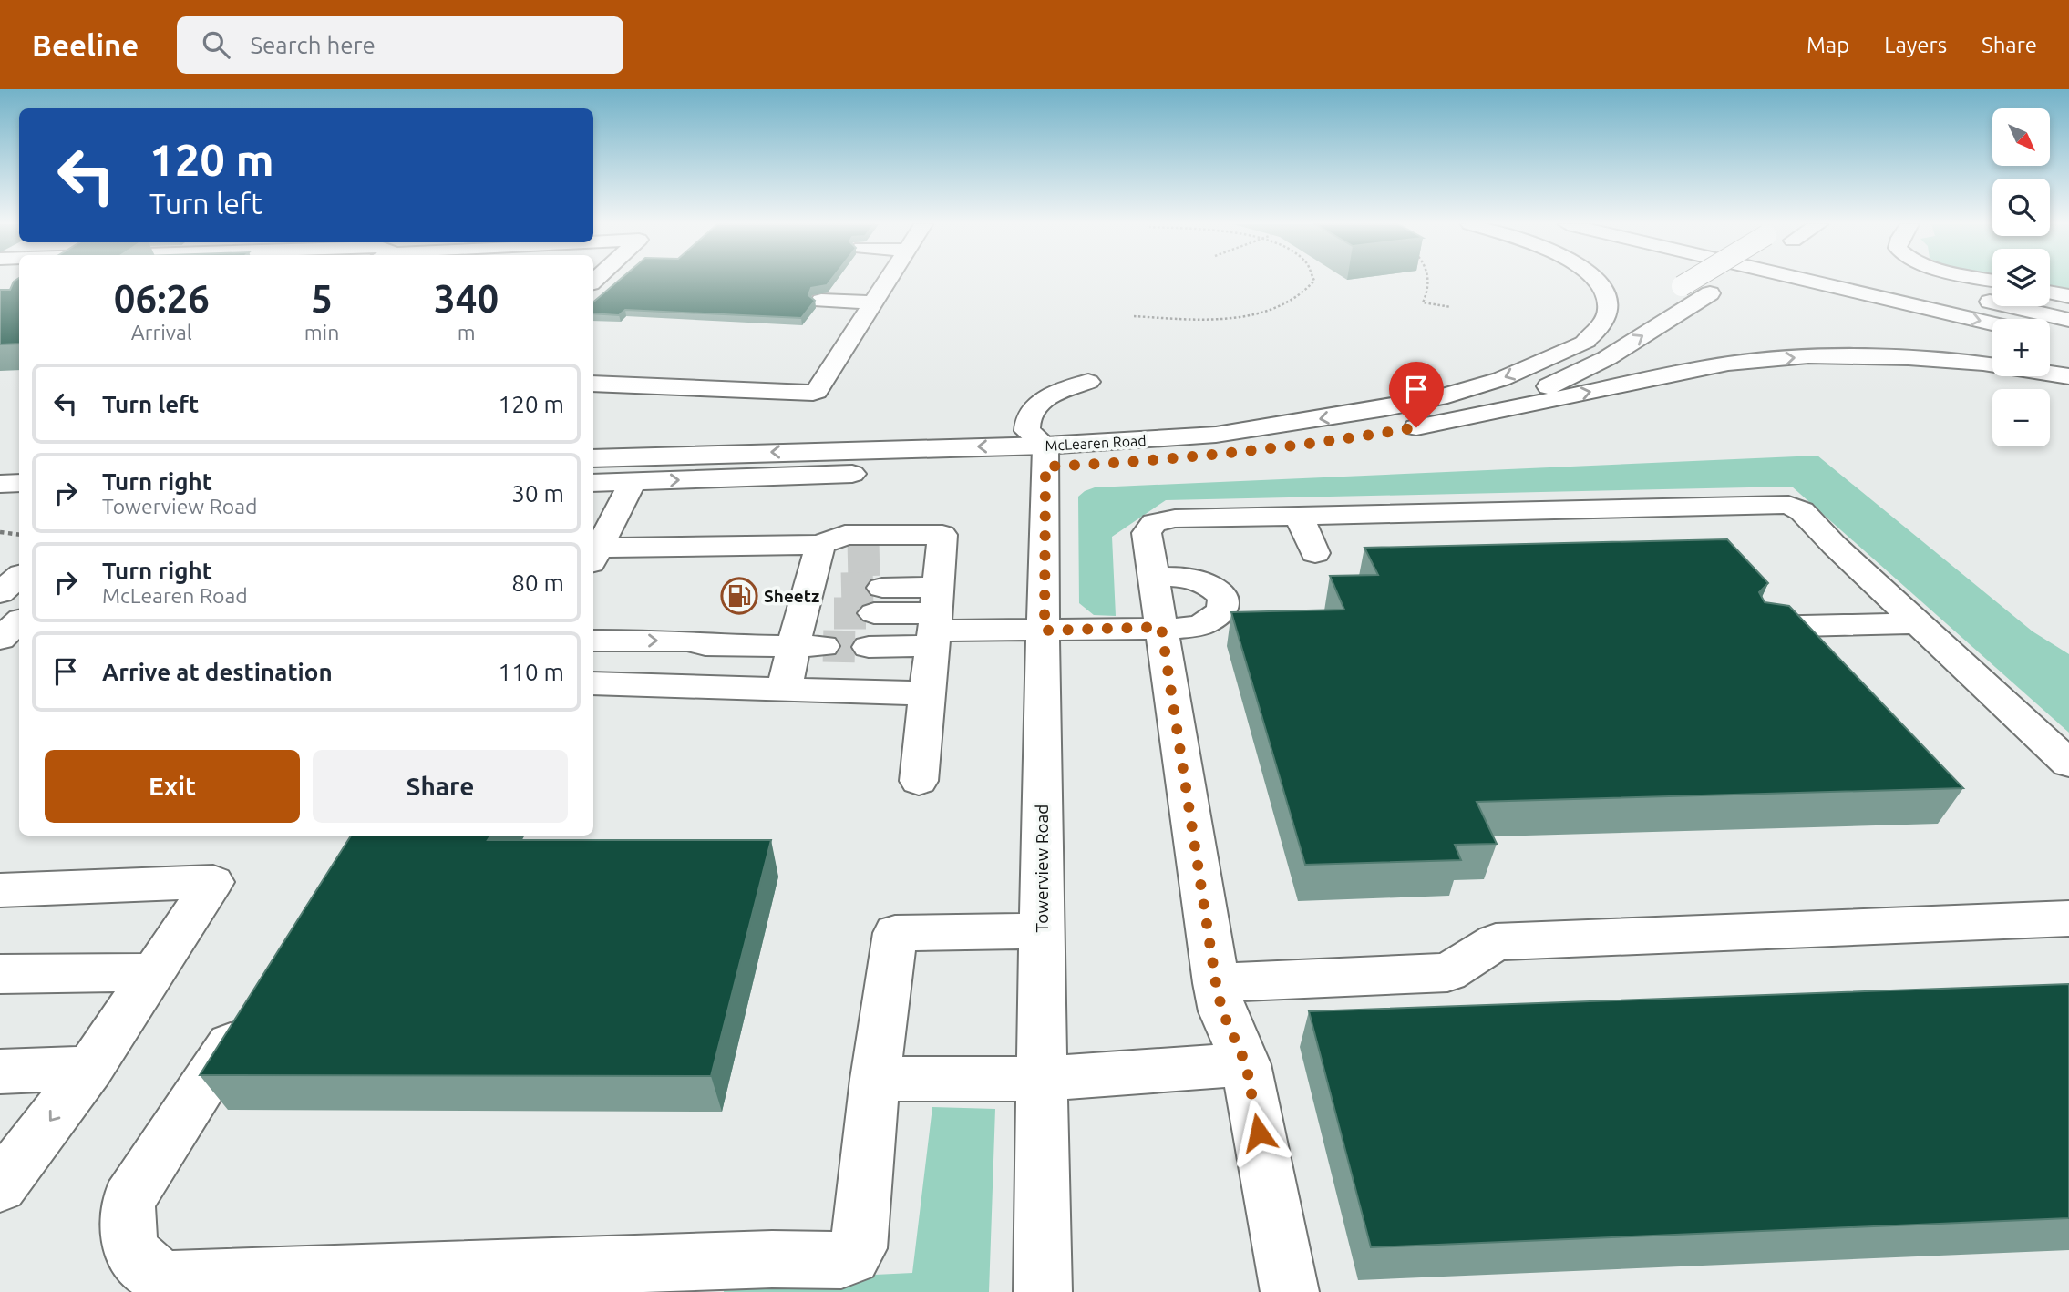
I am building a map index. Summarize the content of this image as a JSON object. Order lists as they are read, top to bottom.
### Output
{
  "streets": {
    "main road": ["McLearen Road", "Towerview Road"]
  },
  "crossings": [
    ["McLearen Road", "Towerview Road"]
  ],
  "places": {
    "fuel station": ["Sheetz"]
  },
  "north": "bottom right",
  "page": {
    "header": "Beeline",
    "search": "Search here",
    "nav": ["Map", "Layers", "Share"],
    "map_buttons": ["+", "−"],
    "turn": ["120 m", "Turn left"],
    "eta": [
      "06:26",
      "Arrival",
      "5",
      "min",
      "340",
      "m"
    ],
    "list": [
      {
        "name": "Turn left",
        "value": "120 m"
      },
      {
        "name": "Turn right",
        "note": "Towerview Road",
        "value": "30 m"
      },
      {
        "name": "Turn right",
        "note": "McLearen Road",
        "value": "80 m"
      },
      {
        "name": "Arrive at destination",
        "value": "110 m"
      }
    ],
    "buttons": ["Exit", "Share"]
  }
}
